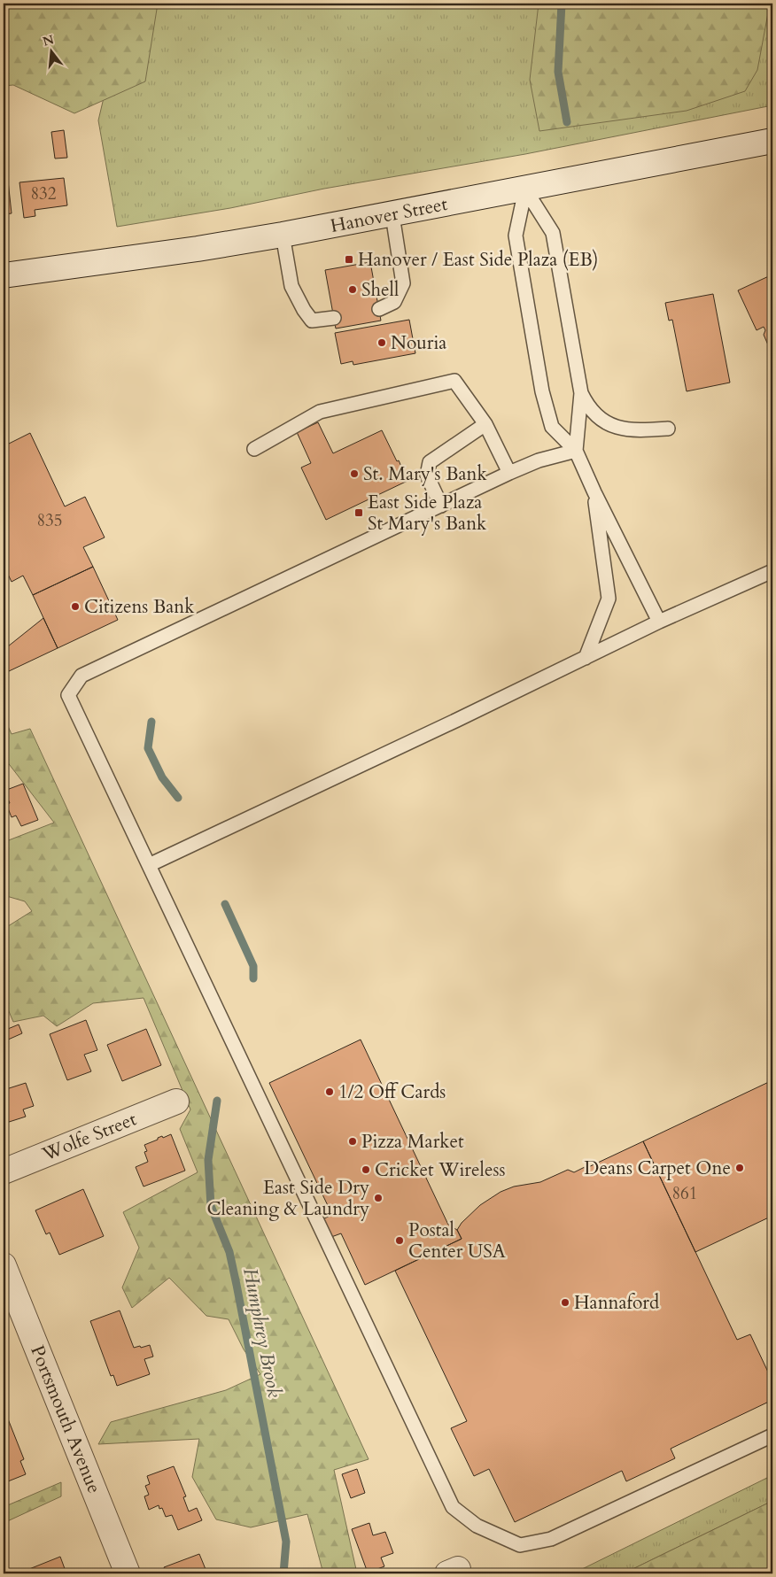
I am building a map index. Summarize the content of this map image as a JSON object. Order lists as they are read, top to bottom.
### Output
{
  "streets": {
    "main road": ["Hanover Street", "Wolfe Street", "Portsmouth Avenue"]
  },
  "water": ["Humphrey Brook"],
  "places": {
    "transit": ["Hanover / East Side Plaza (EB)", "East Side Plaza St Mary's Bank"],
    "other": [
      "Shell",
      "Nouria",
      "St. Mary's Bank",
      "Citizens Bank",
      "1/2 Off Cards",
      "Pizza Market",
      "Deans Carpet One",
      "Cricket Wireless",
      "East Side Dry Cleaning & Laundry",
      "Postal Center USA",
      "Hannaford"
    ]
  },
  "house_numbers": ["832", "835", "861"],
  "north": "top"
}
